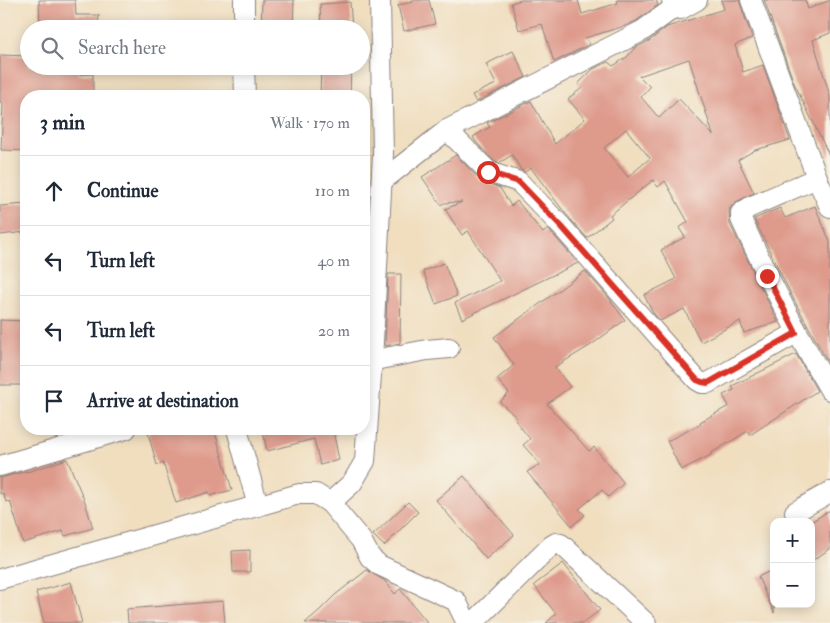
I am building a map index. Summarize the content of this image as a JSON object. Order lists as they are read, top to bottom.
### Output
{
  "page": {
    "search": "Search here",
    "heading": ["3 min", "Walk · 170 m"],
    "list": [
      ["Continue", "110 m"],
      ["Turn left", "40 m"],
      ["Turn left", "20 m"],
      "Arrive at destination"
    ],
    "map_buttons": ["+", "−"]
  }
}
